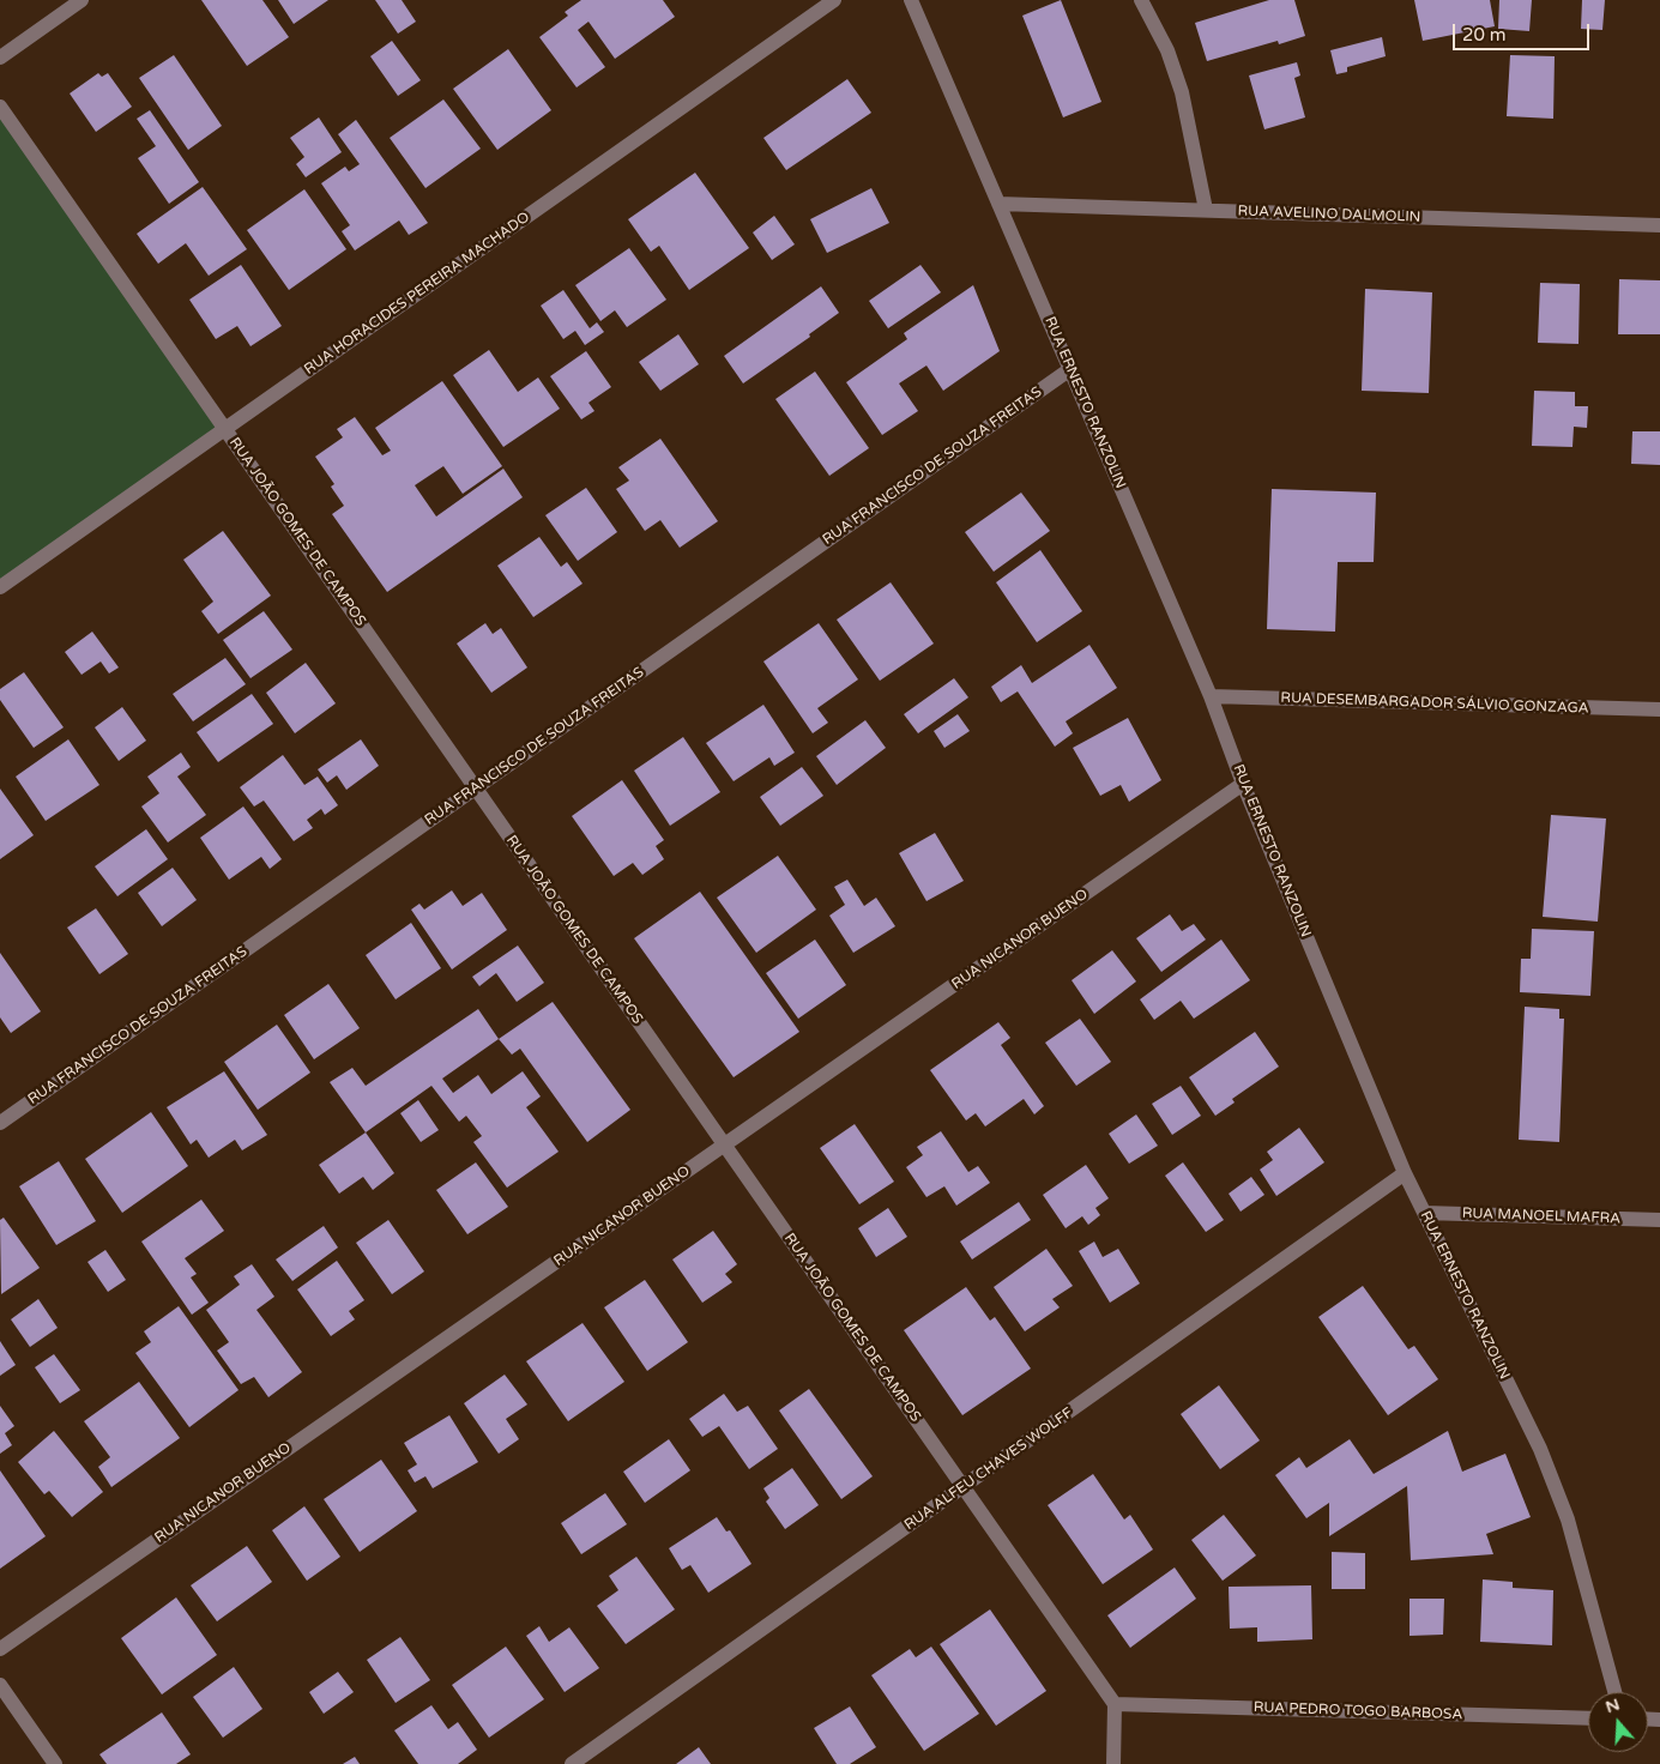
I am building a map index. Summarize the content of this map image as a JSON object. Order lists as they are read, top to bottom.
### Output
{
  "streets": {
    "street": [
      "RUA AVELINO DALMOLIN",
      "RUA HORACIDES PEREIRA MACHADO",
      "RUA ERNESTO RANZOLIN",
      "RUA FRANCISCO DE SOUZA FREITAS",
      "RUA JOÃO GOMES DE CAMPOS",
      "RUA DESEMBARGADOR SÁLVIO GONZAGA",
      "RUA NICANOR BUENO",
      "RUA MANOEL MAFRA",
      "RUA ALFEU CHAVES WOLFF",
      "RUA PEDRO TOGO BARBOSA"
    ]
  },
  "crossings": [
    ["RUA AVELINO DALMOLIN", "RUA ERNESTO RANZOLIN"],
    ["RUA HORACIDES PEREIRA MACHADO", "RUA JOÃO GOMES DE CAMPOS"],
    ["RUA ERNESTO RANZOLIN", "RUA FRANCISCO DE SOUZA FREITAS"],
    ["RUA ERNESTO RANZOLIN", "RUA DESEMBARGADOR SÁLVIO GONZAGA"],
    ["RUA ERNESTO RANZOLIN", "RUA NICANOR BUENO"],
    ["RUA ERNESTO RANZOLIN", "RUA MANOEL MAFRA"],
    ["RUA ERNESTO RANZOLIN", "RUA ALFEU CHAVES WOLFF"],
    ["RUA FRANCISCO DE SOUZA FREITAS", "RUA JOÃO GOMES DE CAMPOS"],
    ["RUA JOÃO GOMES DE CAMPOS", "RUA NICANOR BUENO"],
    ["RUA JOÃO GOMES DE CAMPOS", "RUA ALFEU CHAVES WOLFF"],
    ["RUA JOÃO GOMES DE CAMPOS", "RUA PEDRO TOGO BARBOSA"]
  ],
  "scale_bar": "20 m",
  "north": "top"
}
